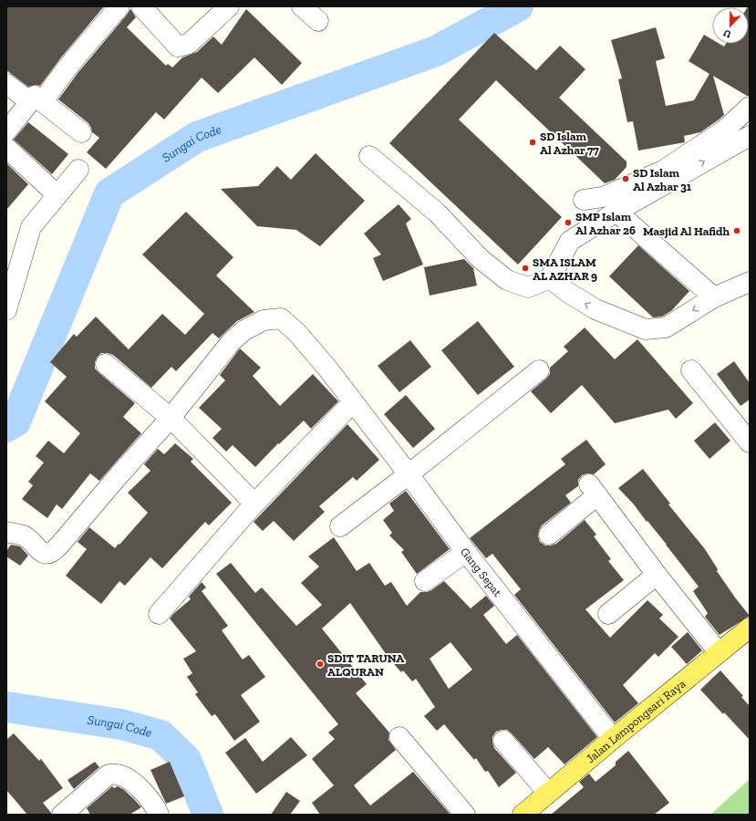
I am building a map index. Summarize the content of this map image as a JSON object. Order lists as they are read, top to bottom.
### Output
{
  "streets": {
    "main road": ["Jalan Lempongsari Raya"],
    "street": ["Gang Sepat"]
  },
  "crossings": [
    ["Gang Sepat", "Jalan Lempongsari Raya"]
  ],
  "water": ["Sungai Code"],
  "places": [
    "SD Islam Al Azhar 77",
    "SD Islam Al Azhar 31",
    "SMP Islam Al Azhar 26",
    "Masjid Al Hafidh",
    "SMA ISLAM AL AZHAR 9",
    "SDIT TARUNA ALQURAN"
  ],
  "north": "bottom"
}
